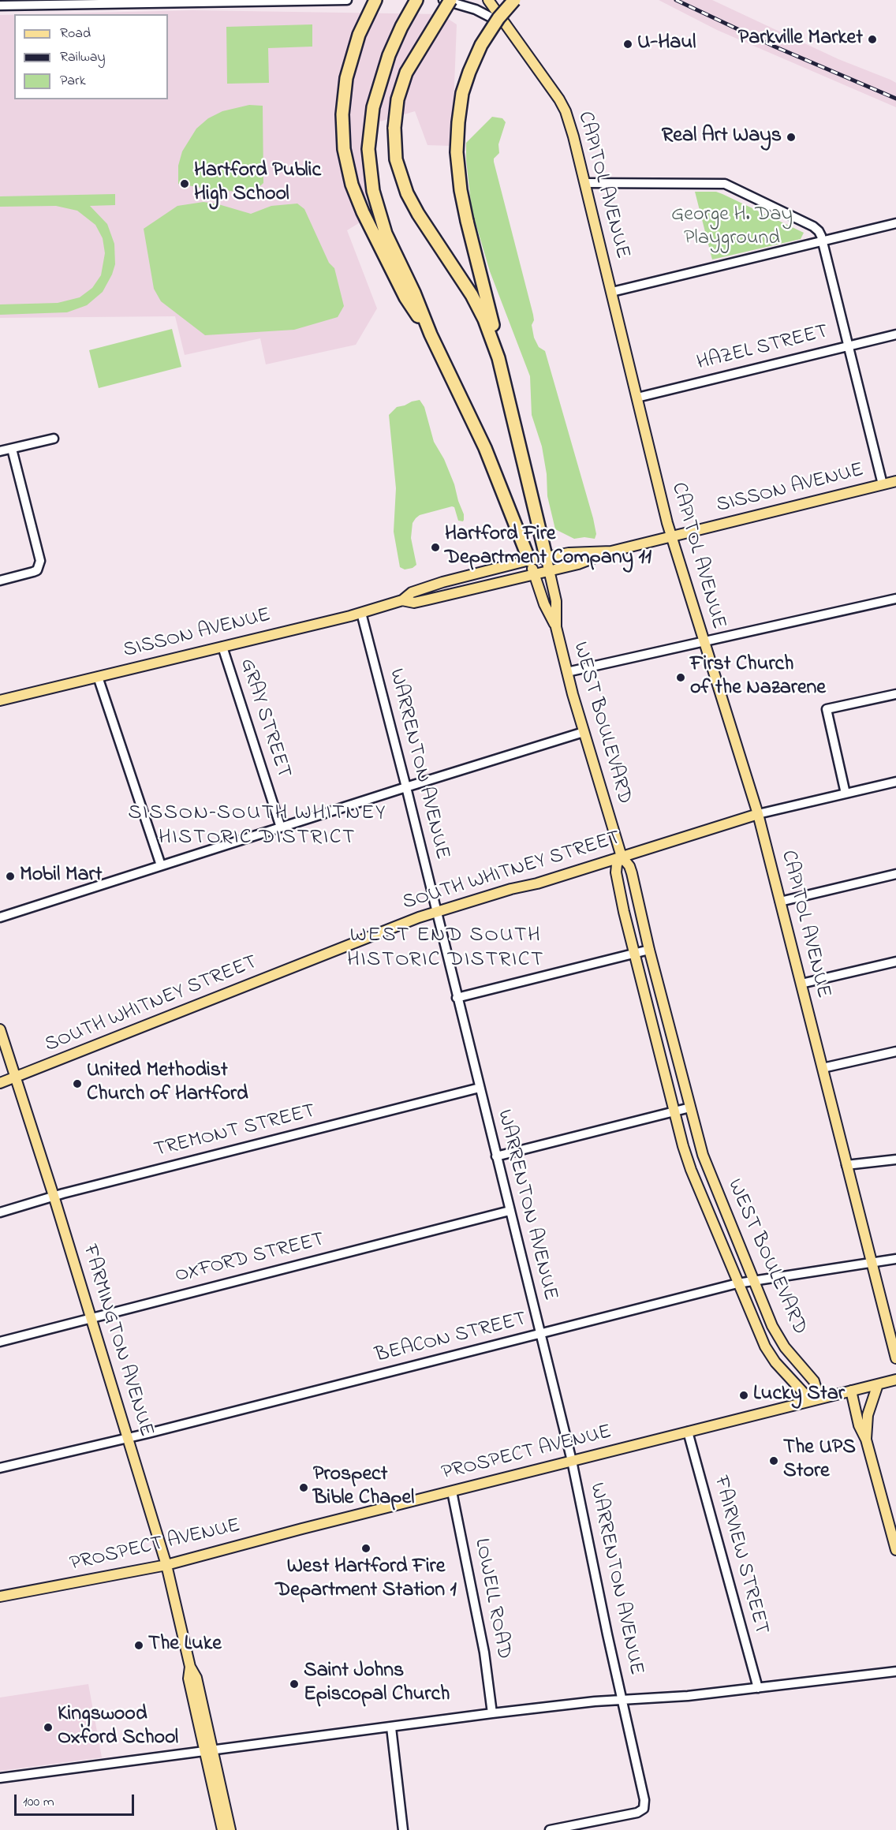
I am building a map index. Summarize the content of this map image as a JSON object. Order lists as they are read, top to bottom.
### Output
{
  "streets": {
    "main road": [
      "CAPITOL AVENUE",
      "SISSON AVENUE",
      "WEST BOULEVARD",
      "SOUTH WHITNEY STREET",
      "FARMINGTON AVENUE",
      "PROSPECT AVENUE"
    ],
    "street": [
      "HAZEL STREET",
      "GRAY STREET",
      "WARRENTON AVENUE",
      "TREMONT STREET",
      "OXFORD STREET",
      "BEACON STREET",
      "FAIRVIEW STREET",
      "LOWELL ROAD"
    ]
  },
  "crossings": [
    ["CAPITOL AVENUE", "HAZEL STREET"],
    ["CAPITOL AVENUE", "SISSON AVENUE"],
    ["CAPITOL AVENUE", "SOUTH WHITNEY STREET"],
    ["CAPITOL AVENUE", "BEACON STREET"],
    ["SISSON AVENUE", "GRAY STREET"],
    ["SISSON AVENUE", "WEST BOULEVARD"],
    ["SISSON AVENUE", "WARRENTON AVENUE"],
    ["WEST BOULEVARD", "SOUTH WHITNEY STREET"],
    ["WEST BOULEVARD", "BEACON STREET"],
    ["WEST BOULEVARD", "PROSPECT AVENUE"],
    ["WARRENTON AVENUE", "SOUTH WHITNEY STREET"],
    ["WARRENTON AVENUE", "TREMONT STREET"],
    ["WARRENTON AVENUE", "OXFORD STREET"],
    ["WARRENTON AVENUE", "BEACON STREET"],
    ["WARRENTON AVENUE", "PROSPECT AVENUE"],
    ["SOUTH WHITNEY STREET", "FARMINGTON AVENUE"],
    ["TREMONT STREET", "FARMINGTON AVENUE"],
    ["OXFORD STREET", "FARMINGTON AVENUE"],
    ["BEACON STREET", "FARMINGTON AVENUE"],
    ["FARMINGTON AVENUE", "PROSPECT AVENUE"],
    ["PROSPECT AVENUE", "FAIRVIEW STREET"],
    ["PROSPECT AVENUE", "LOWELL ROAD"]
  ],
  "districts": ["SISSON–SOUTH WHITNEY HISTORIC DISTRICT", "WEST END SOUTH HISTORIC DISTRICT"],
  "parks": ["George H. Day Playground"],
  "places": [
    "Parkville Market",
    "U-Haul",
    "Real Art Ways",
    "Hartford Public High School",
    "Hartford Fire Department Company 11",
    "First Church of the Nazarene",
    "Mobil Mart",
    "United Methodist Church of Hartford",
    "Lucky Star",
    "The UPS Store",
    "Prospect Bible Chapel",
    "West Hartford Fire Department Station 1",
    "The Luke",
    "Saint Johns Episcopal Church",
    "Kingswood Oxford School"
  ],
  "legend": ["Road", "Railway", "Park"],
  "scale_bar": "100 m"
}
